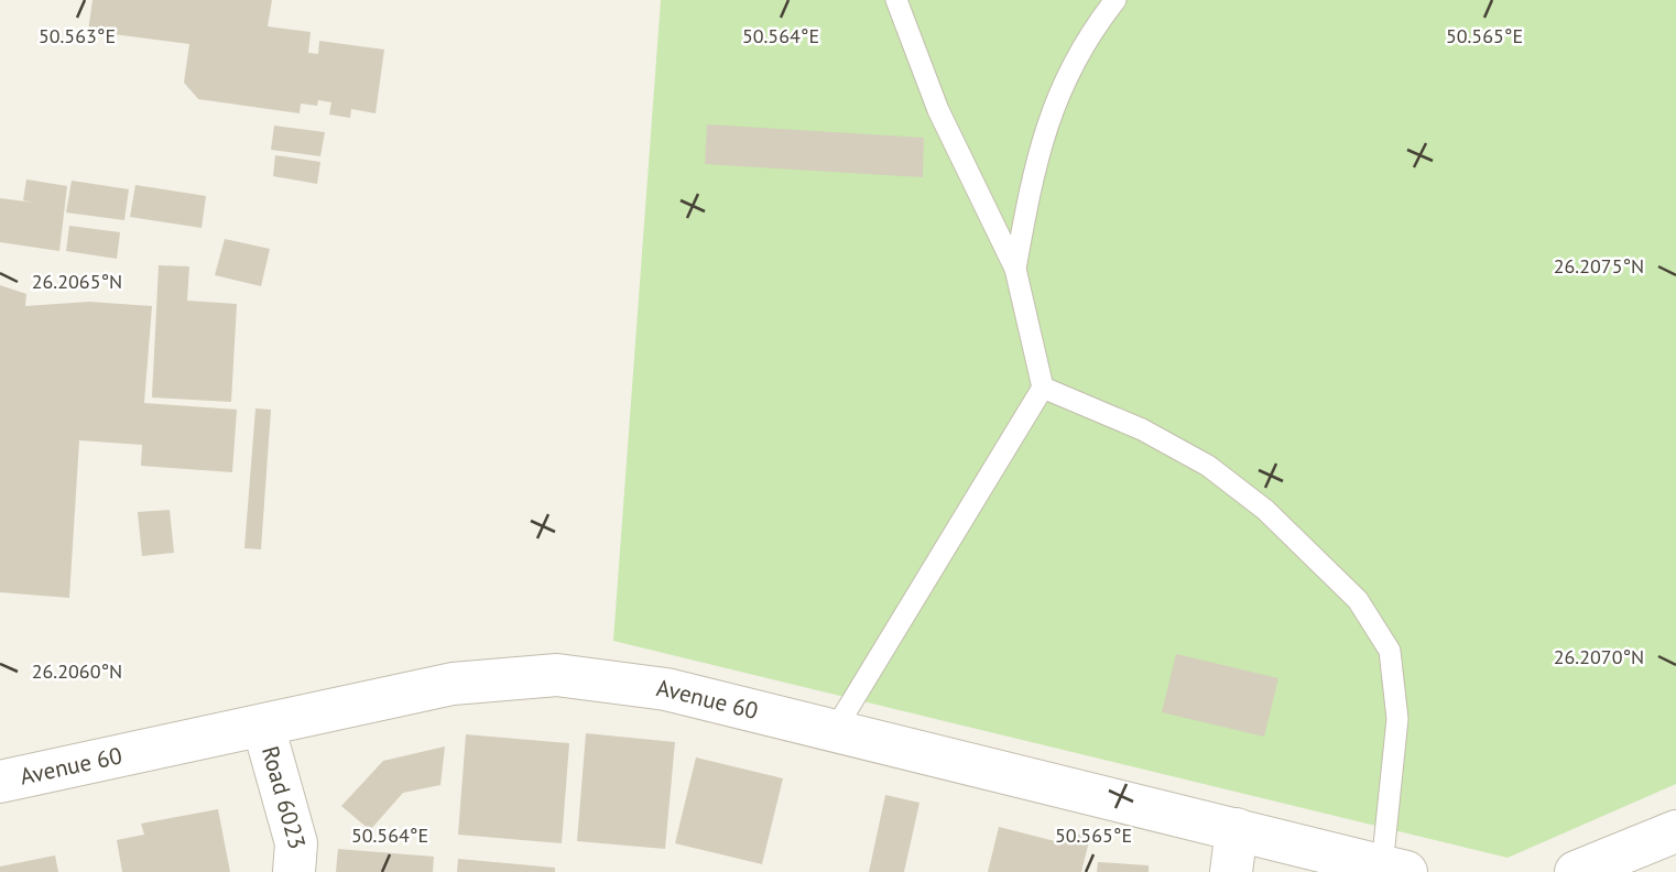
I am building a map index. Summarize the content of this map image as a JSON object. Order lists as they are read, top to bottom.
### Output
{
  "streets": {
    "street": ["Avenue 60", "Road 6023"]
  },
  "crossings": [
    ["Avenue 60", "Road 6023"]
  ],
  "coordinates": [
    "50.563°E",
    "50.564°E",
    "50.565°E",
    "26.2075°N",
    "26.2065°N",
    "26.2070°N",
    "26.2060°N"
  ]
}
